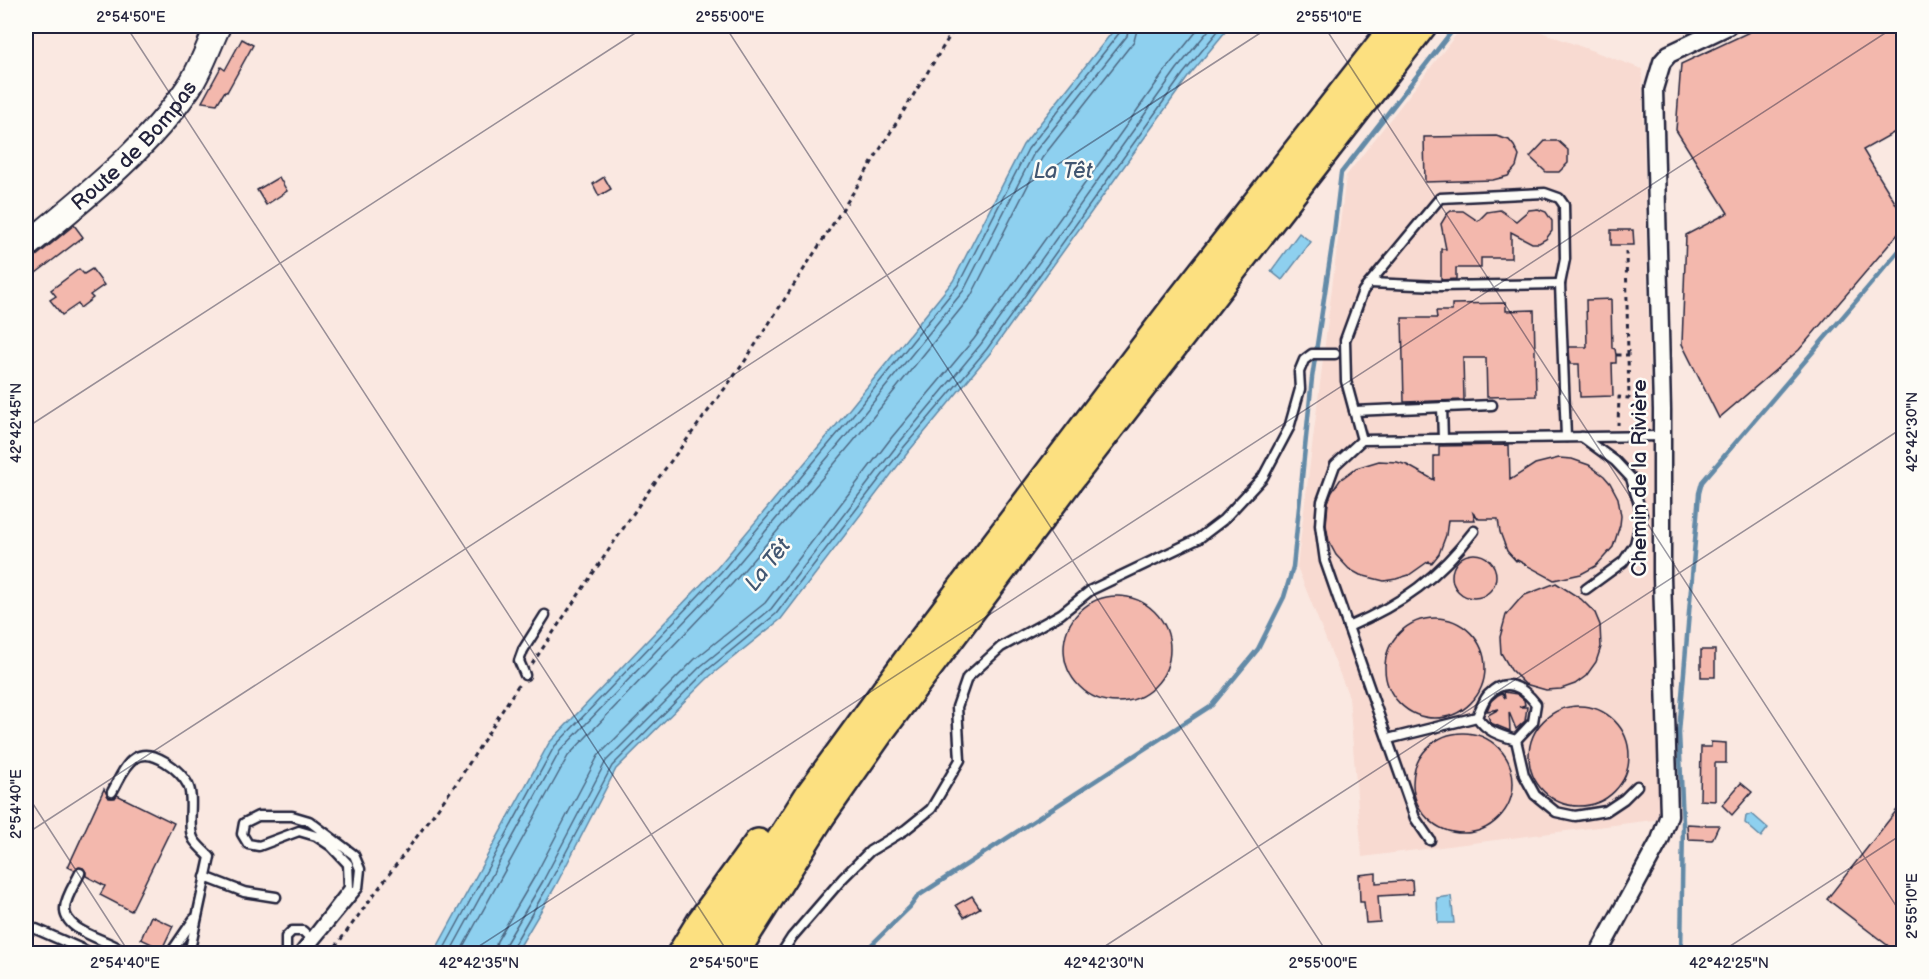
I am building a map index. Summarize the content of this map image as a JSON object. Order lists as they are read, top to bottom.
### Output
{
  "streets": {
    "main road": ["Route de Bompas"],
    "street": ["Chemin de la Rivière"]
  },
  "water": ["La Têt"],
  "coordinates": [
    "2°54'50\"E",
    "2°55'00\"E",
    "2°55'10\"E",
    "42°42'45\"N",
    "42°42'30\"N",
    "2°54'40\"E",
    "42°42'35\"N",
    "42°42'25\"N"
  ]
}
